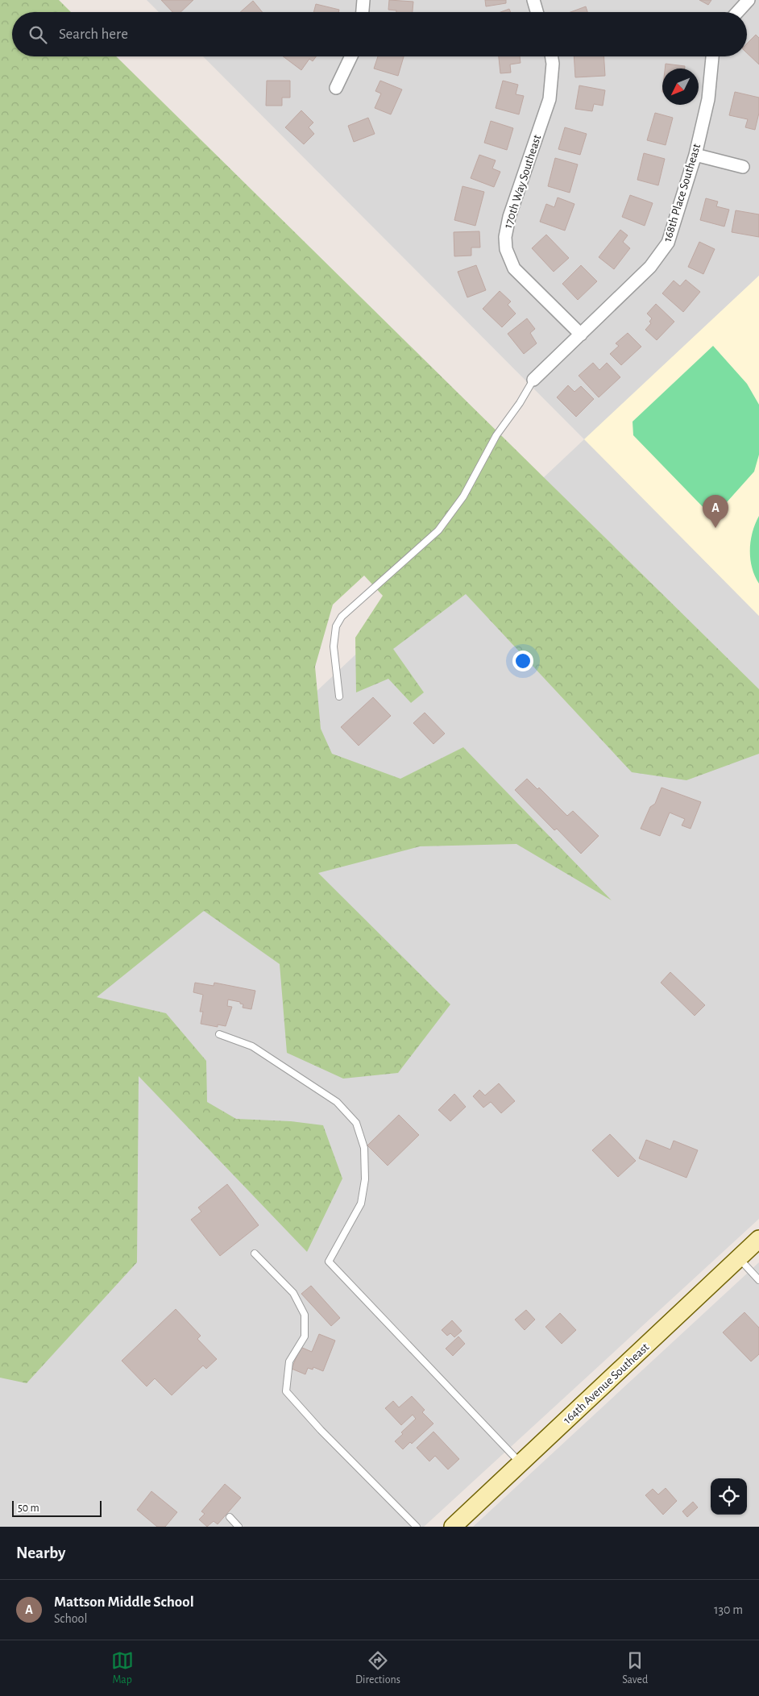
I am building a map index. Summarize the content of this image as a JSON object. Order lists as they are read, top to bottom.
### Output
{
  "streets": {
    "street": ["170th Way Southeast", "168th Place Southeast", "164th Avenue Southeast"]
  },
  "crossings": [
    ["170th Way Southeast", "168th Place Southeast"]
  ],
  "scale_bar": "50 m",
  "north": "bottom left",
  "page": {
    "search": "Search here",
    "pins": "A",
    "scale": "50 m",
    "heading": "Nearby",
    "list": [
      {
        "mark": "A",
        "name": "Mattson Middle School",
        "note": "School",
        "value": "130 m"
      }
    ],
    "nav": ["Map", "Directions", "Saved"]
  }
}
